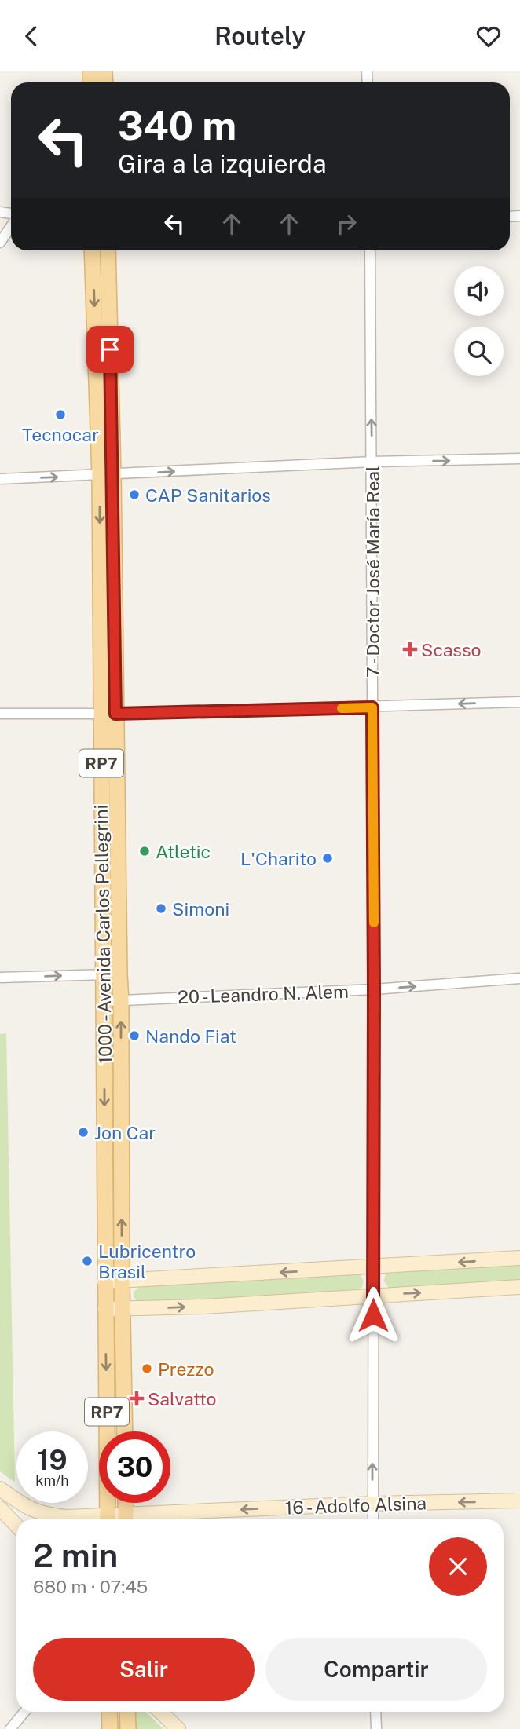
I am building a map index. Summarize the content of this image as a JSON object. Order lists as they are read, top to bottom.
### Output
{
  "streets": {
    "main road": ["RP7", "1000 - Avenida Carlos Pellegrini", "16 - Adolfo Alsina"],
    "street": ["7 - Doctor José María Real", "20 - Leandro N. Alem"]
  },
  "crossings": [
    ["7 - Doctor José María Real", "20 - Leandro N. Alem"],
    ["7 - Doctor José María Real", "16 - Adolfo Alsina"],
    ["1000 - Avenida Carlos Pellegrini", "20 - Leandro N. Alem"]
  ],
  "one_way": ["20 - Leandro N. Alem", "16 - Adolfo Alsina"],
  "places": {
    "other": [
      "Tecnocar",
      "CAP Sanitarios",
      "Atletic",
      "L'Charito",
      "Simoni",
      "Nando Fiat",
      "Jon Car",
      "Lubricentro Brasil",
      "Prezzo"
    ],
    "health": ["Scasso", "Salvatto"]
  },
  "page": {
    "header": "Routely",
    "turn": ["340 m", "Gira a la izquierda"],
    "speed": "19 km/h",
    "limit": "30",
    "heading": ["2 min", "680 m · 07:45"],
    "buttons": ["Salir", "Compartir"]
  }
}
